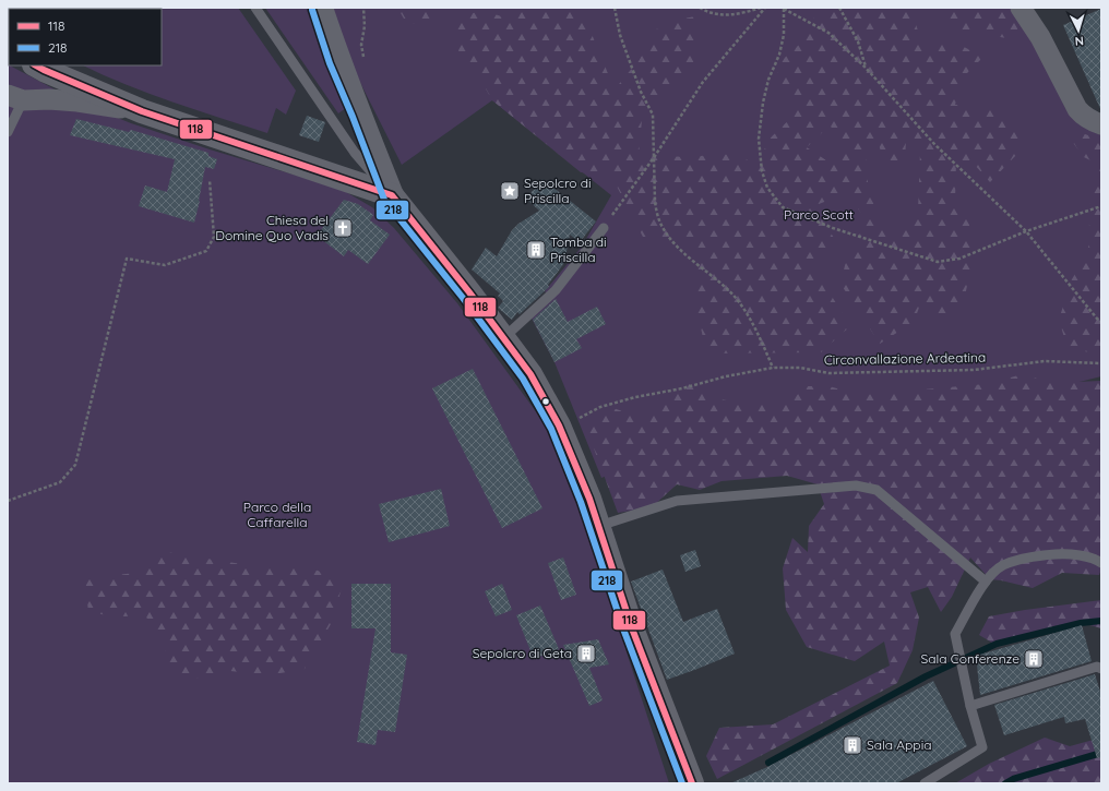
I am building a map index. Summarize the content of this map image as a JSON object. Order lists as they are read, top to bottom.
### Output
{
  "streets": {
    "path": ["Circonvallazione Ardeatina"]
  },
  "parks": ["Parco Scott", "Parco della Caffarella"],
  "places": {
    "place": ["Sepolcro di Priscilla"],
    "church": ["Chiesa del Domine Quo Vadis"],
    "building": [
      "Tomba di Priscilla",
      "Sepolcro di Geta",
      "Sala Conferenze",
      "Sala Appia"
    ]
  },
  "lines": ["transit line 218", "transit line 118"],
  "legend": ["118", "218"],
  "north": "bottom"
}
